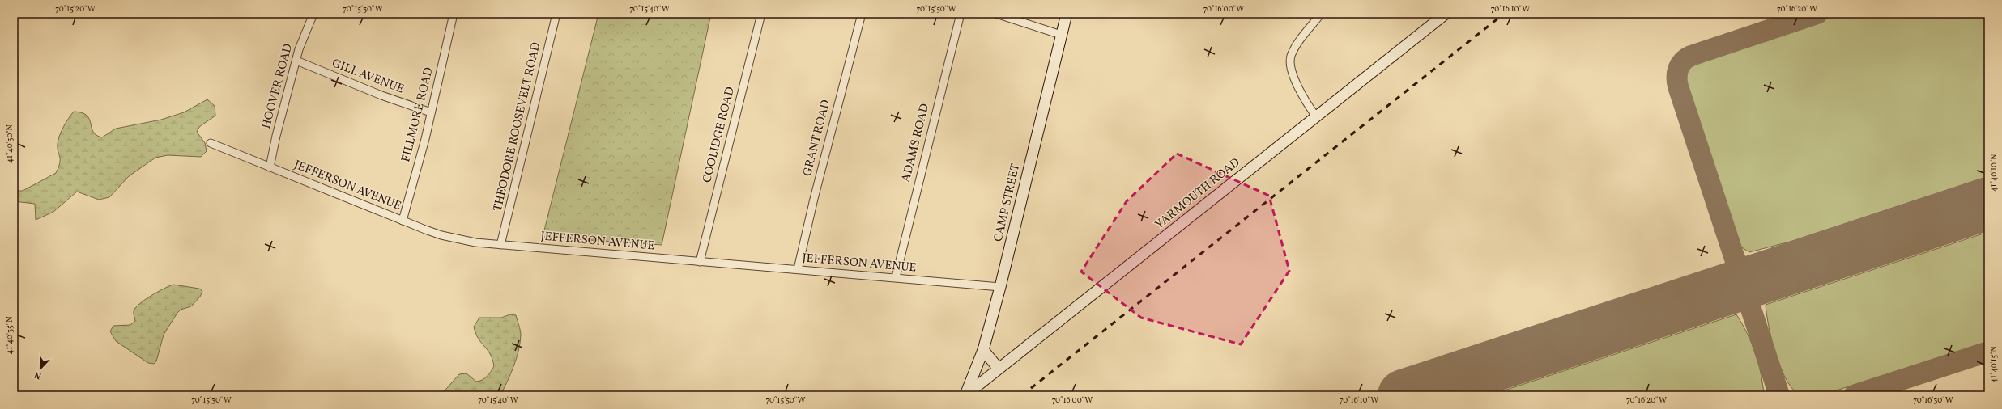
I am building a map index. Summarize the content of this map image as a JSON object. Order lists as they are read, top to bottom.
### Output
{
  "streets": {
    "main road": ["YARMOUTH ROAD", "CAMP STREET"],
    "street": [
      "GILL AVENUE",
      "HOOVER ROAD",
      "FILLMORE ROAD",
      "THEODORE ROOSEVELT ROAD",
      "COOLIDGE ROAD",
      "GRANT ROAD",
      "ADAMS ROAD",
      "JEFFERSON AVENUE"
    ]
  },
  "crossings": [
    ["GILL AVENUE", "HOOVER ROAD"],
    ["GILL AVENUE", "FILLMORE ROAD"],
    ["HOOVER ROAD", "JEFFERSON AVENUE"],
    ["FILLMORE ROAD", "JEFFERSON AVENUE"],
    ["THEODORE ROOSEVELT ROAD", "JEFFERSON AVENUE"],
    ["COOLIDGE ROAD", "JEFFERSON AVENUE"],
    ["GRANT ROAD", "JEFFERSON AVENUE"],
    ["ADAMS ROAD", "JEFFERSON AVENUE"],
    ["JEFFERSON AVENUE", "CAMP STREET"],
    ["YARMOUTH ROAD", "CAMP STREET"]
  ],
  "north": "bottom",
  "coordinates": [
    "70°15'20\"W",
    "70°15'30\"W",
    "70°15'40\"W",
    "70°15'50\"W",
    "70°16'00\"W",
    "70°16'10\"W",
    "70°16'20\"W",
    "41°40'30\"N",
    "41°40'10\"N",
    "41°40'35\"N",
    "41°40'15\"N",
    "70°16'30\"W"
  ]
}
